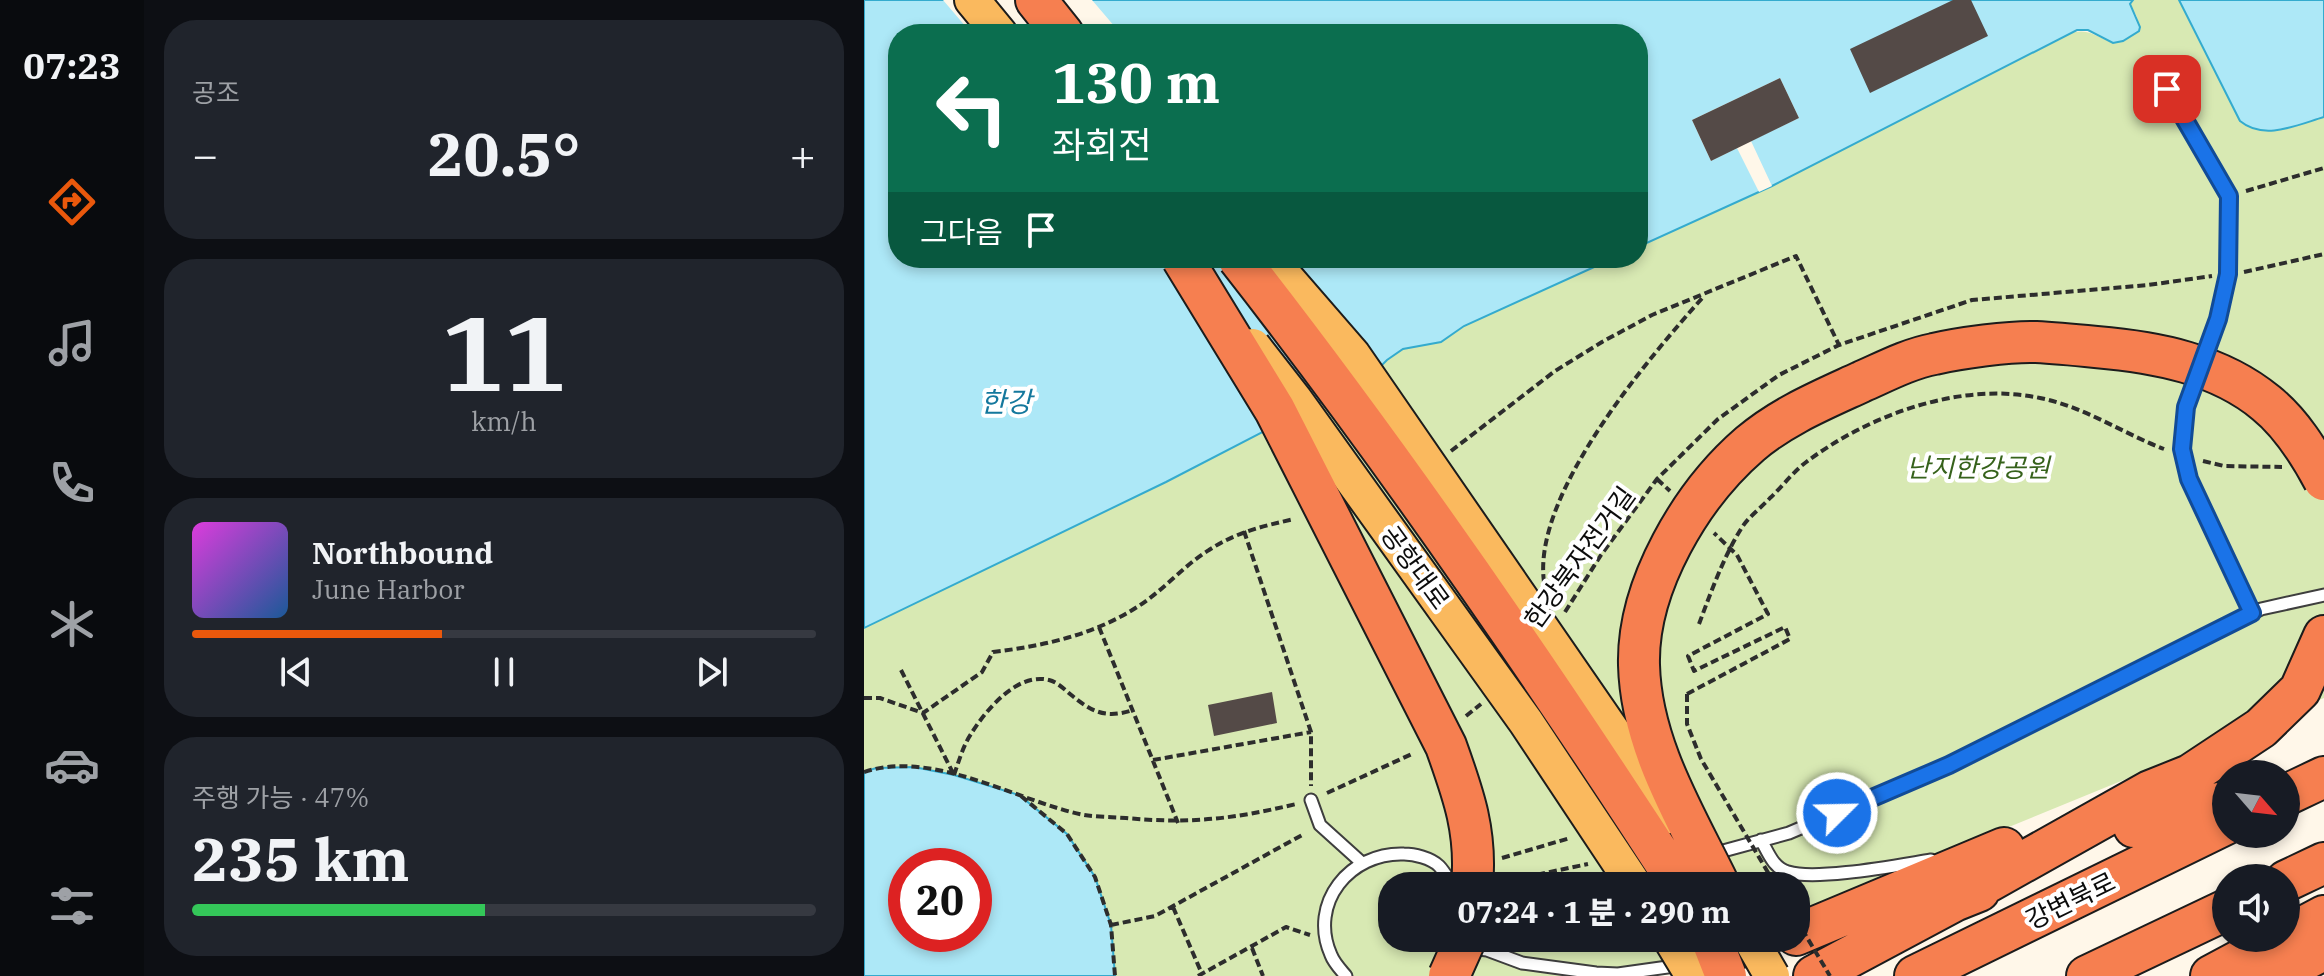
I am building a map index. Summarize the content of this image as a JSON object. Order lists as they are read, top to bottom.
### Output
{
  "streets": {
    "highway": ["강변북로"],
    "main road": ["공항대로"],
    "path": ["한강북자전거길"]
  },
  "water": ["한강"],
  "parks": ["난지한강공원"],
  "north": "bottom right",
  "page": {
    "tabs": "07:23",
    "tile": [
      "공조",
      ["11", "km/h"],
      ["주행 가능 · 47%", "235 km"]
    ],
    "turn": ["130 m", "좌회전"],
    "heat": ["−", "20.5°", "+"],
    "then": "그다음",
    "song": ["Northbound", "June Harbor"],
    "limit": "20",
    "trip": "07:24 · 1 분 · 290 m"
  }
}
